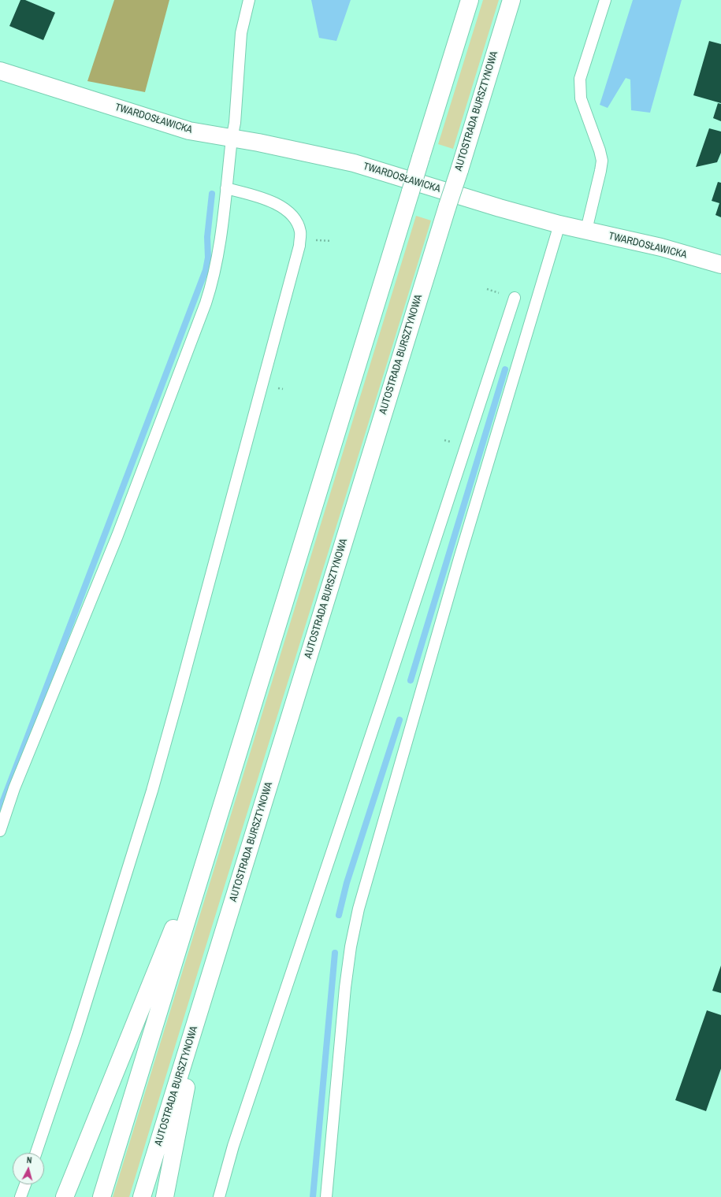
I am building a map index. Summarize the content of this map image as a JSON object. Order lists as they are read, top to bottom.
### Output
{
  "streets": {
    "main road": ["AUTOSTRADA BURSZTYNOWA", "TWARDOSŁAWICKA"]
  },
  "north": "top"
}
